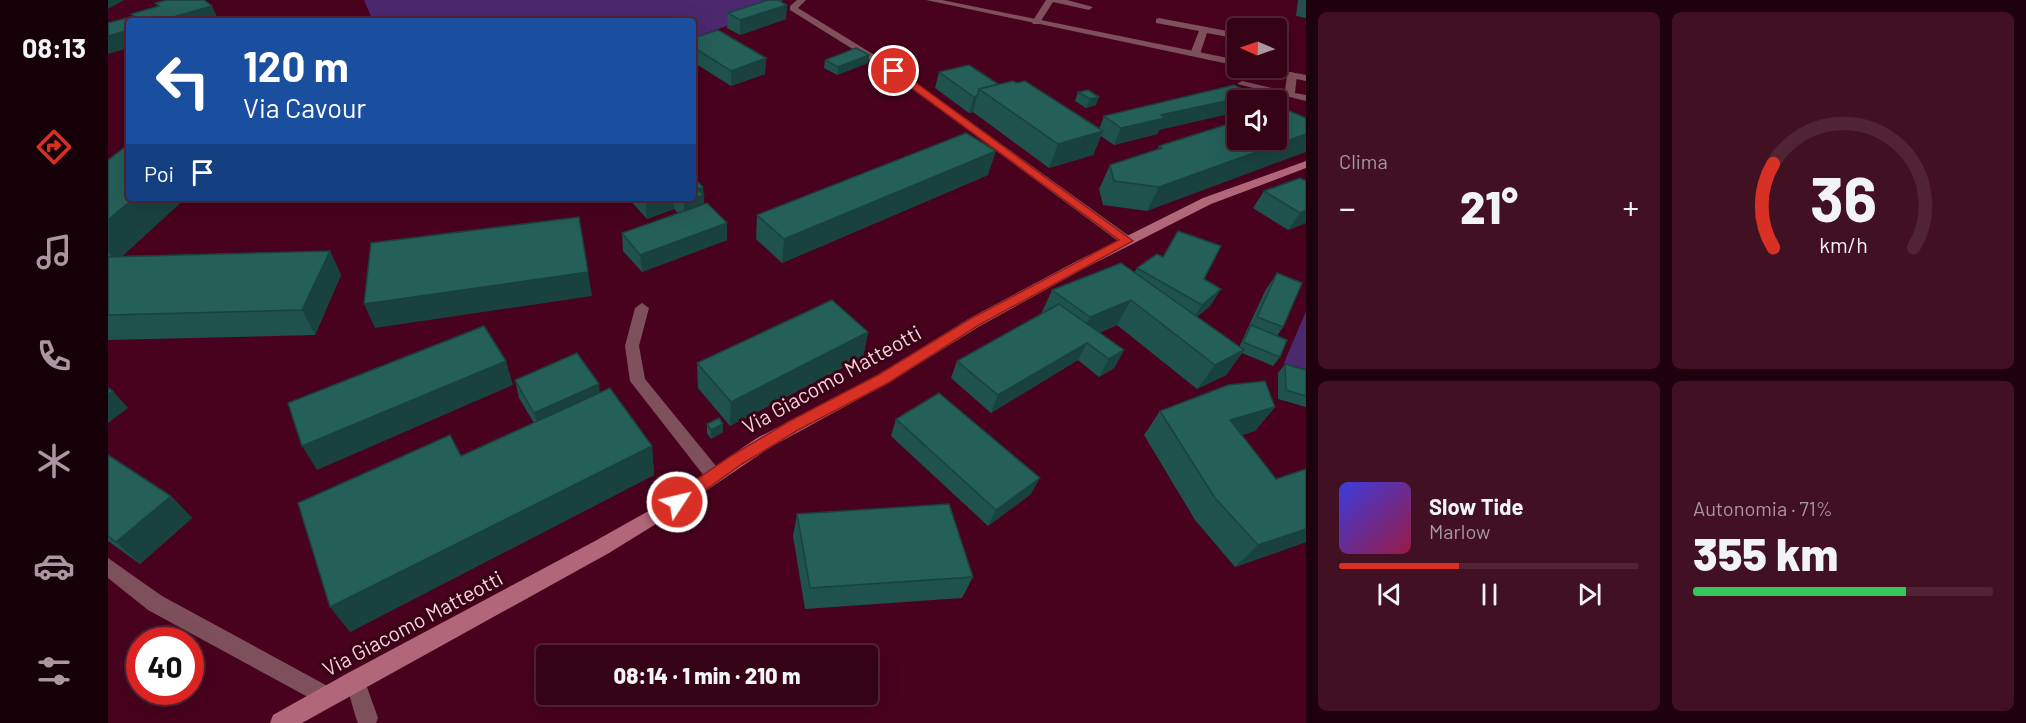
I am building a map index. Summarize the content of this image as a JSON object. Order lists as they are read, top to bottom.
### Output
{
  "streets": {
    "street": ["Via Giacomo Matteotti"]
  },
  "north": "left",
  "page": {
    "tabs": "08:13",
    "tile": [
      "Clima",
      ["Autonomia · 71%", "355 km"]
    ],
    "turn": ["120 m", "Via Cavour"],
    "then": "Poi",
    "heat": ["−", "21°", "+"],
    "song": ["Slow Tide", "Marlow"],
    "limit": "40",
    "trip": "08:14 · 1 min · 210 m",
    "gauge": ["36", "km/h"]
  }
}
